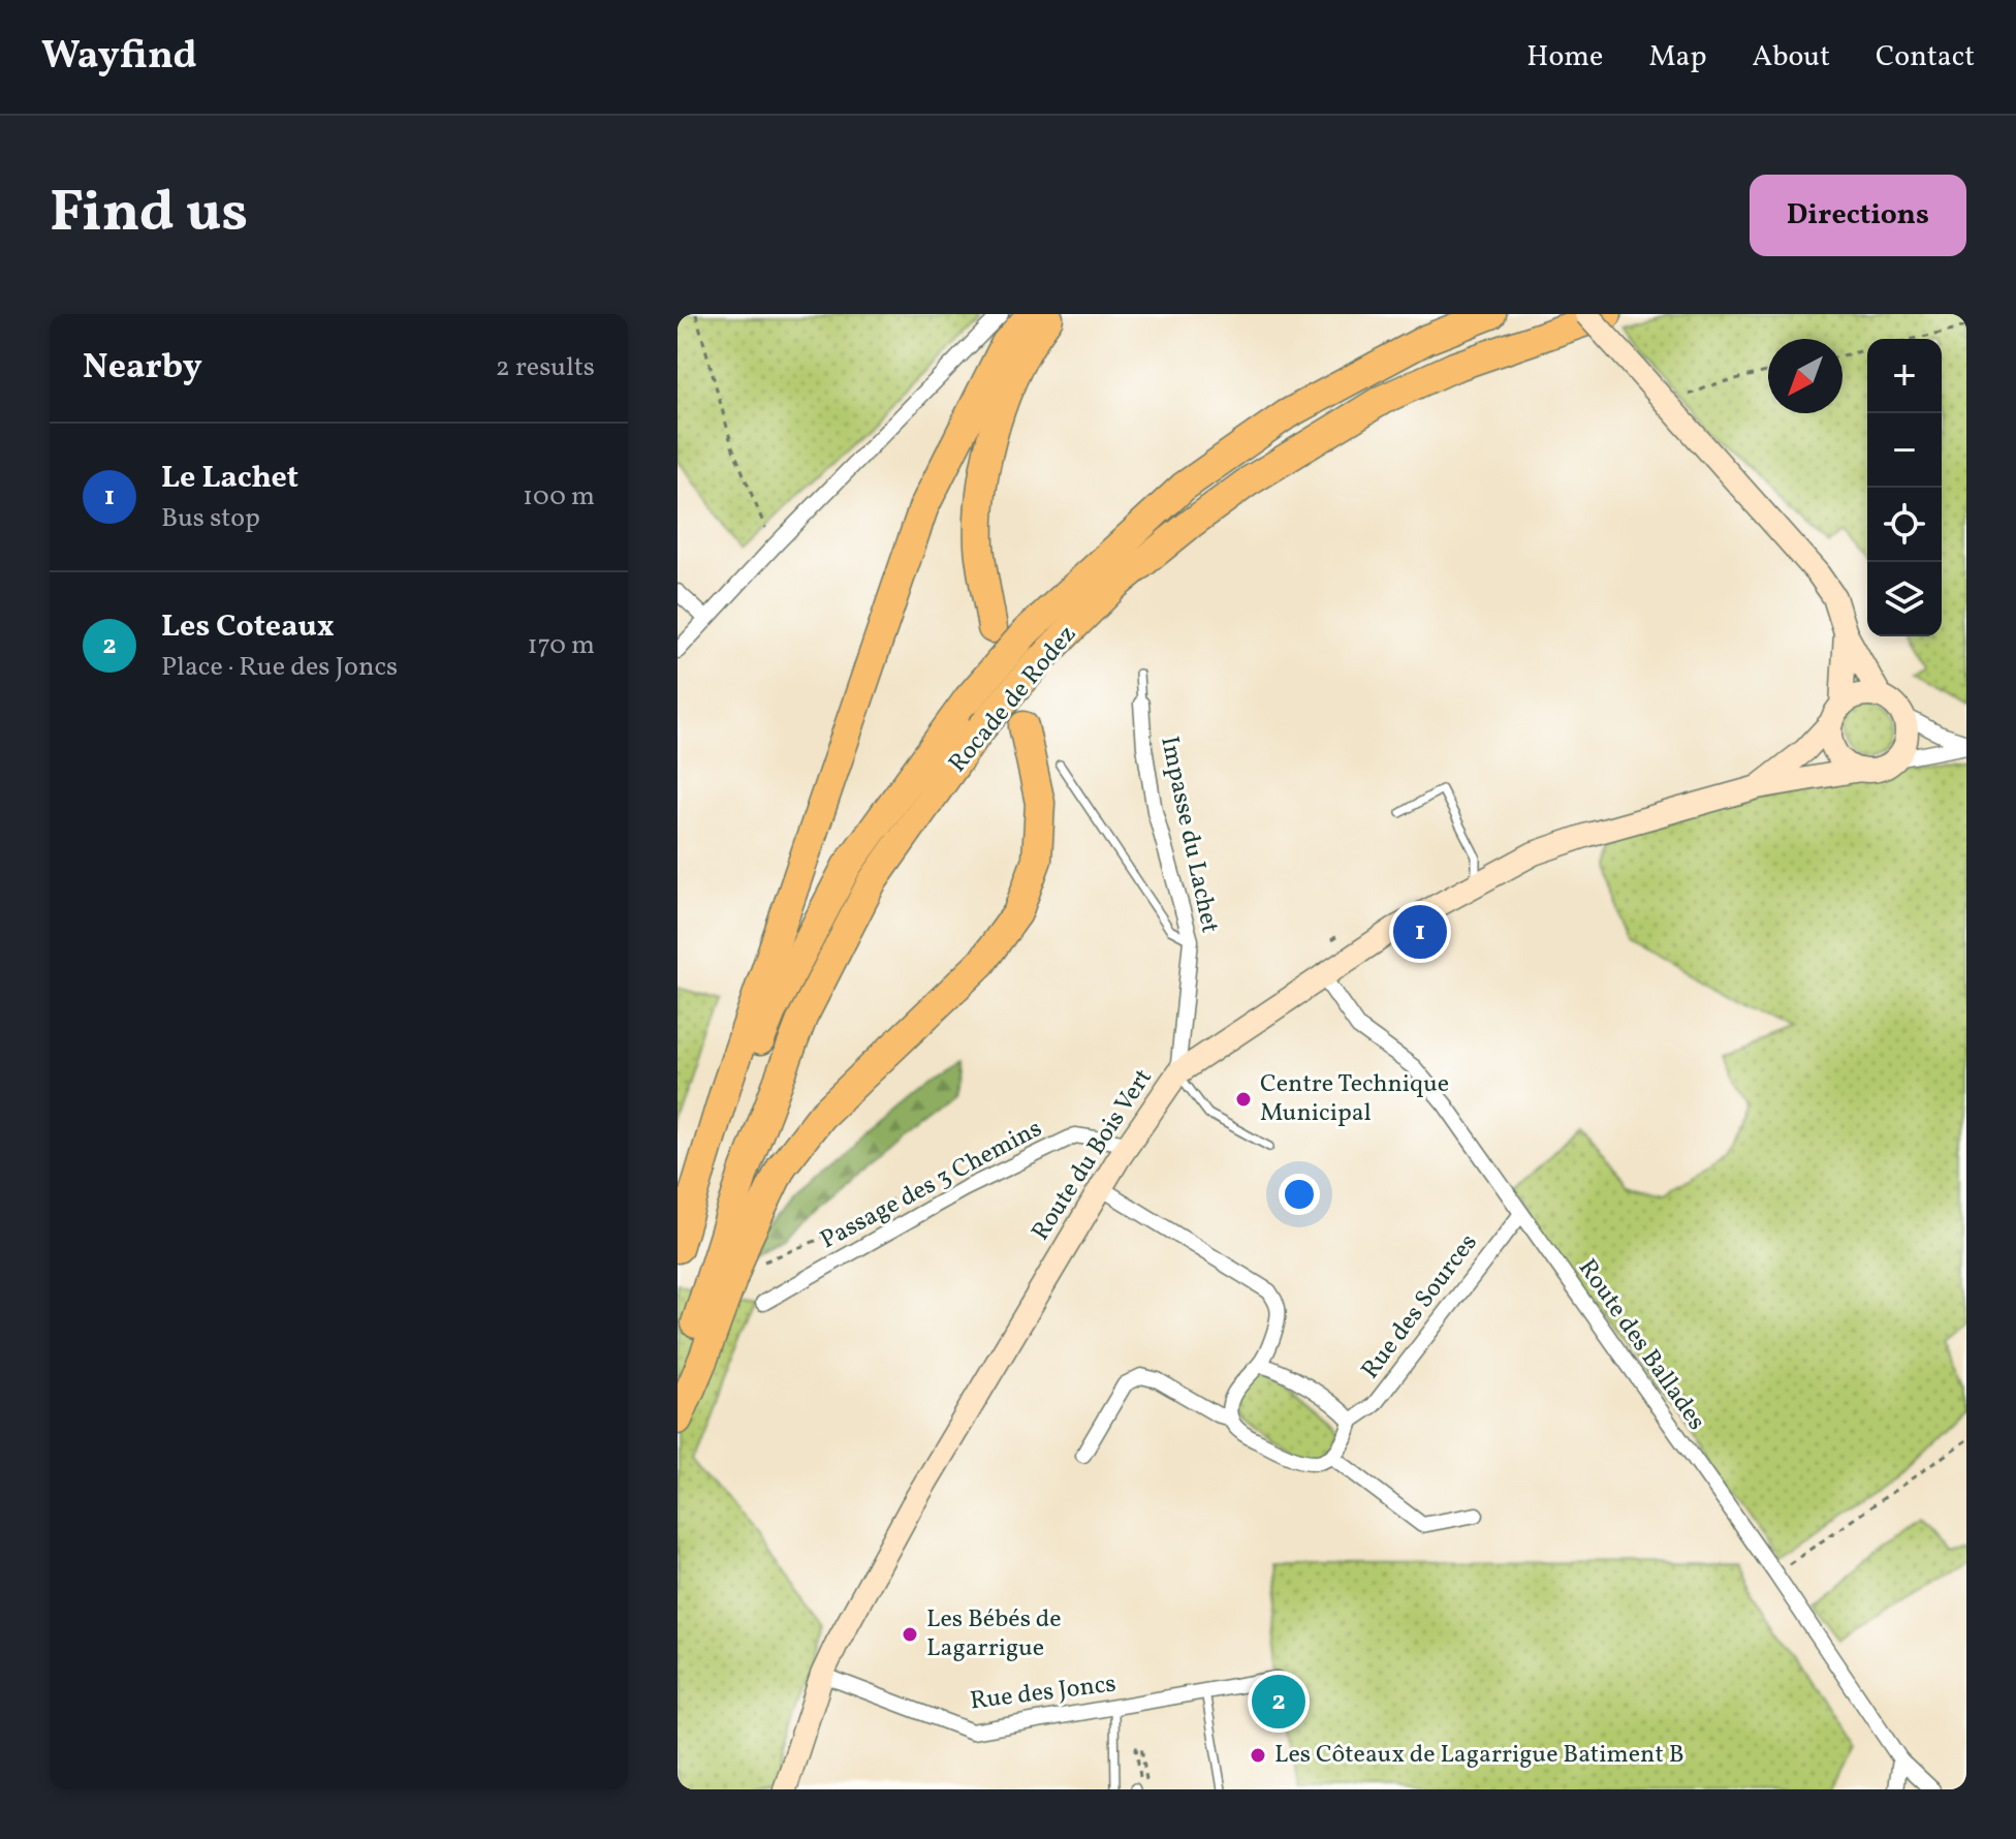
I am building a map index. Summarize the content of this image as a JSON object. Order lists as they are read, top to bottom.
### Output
{
  "streets": {
    "highway": ["Rocade de Rodez"],
    "street": [
      "Impasse du Lachet",
      "Route du Bois Vert",
      "Passage des 3 Chemins",
      "Rue des Sources",
      "Route des Ballades",
      "Rue des Joncs"
    ]
  },
  "crossings": [
    ["Impasse du Lachet", "Route du Bois Vert"],
    ["Route du Bois Vert", "Passage des 3 Chemins"],
    ["Route du Bois Vert", "Route des Ballades"],
    ["Route du Bois Vert", "Rue des Joncs"],
    ["Rue des Sources", "Route des Ballades"]
  ],
  "places": ["Centre Technique Municipal", "Les Bébés de Lagarrigue", "Les Côteaux de Lagarrigue Batiment B"],
  "north": "bottom left",
  "page": {
    "header": "Wayfind",
    "nav": [
      "Home",
      "Map",
      "About",
      "Contact"
    ],
    "title": "Find us",
    "buttons": "Directions",
    "heading": ["Nearby", "2 results"],
    "map_buttons": ["+", "−"],
    "list": [
      {
        "mark": "1",
        "name": "Le Lachet",
        "note": "Bus stop",
        "value": "100 m"
      },
      {
        "mark": "2",
        "name": "Les Coteaux",
        "note": "Place · Rue des Joncs",
        "value": "170 m"
      }
    ],
    "pins": ["1", "2"]
  }
}
